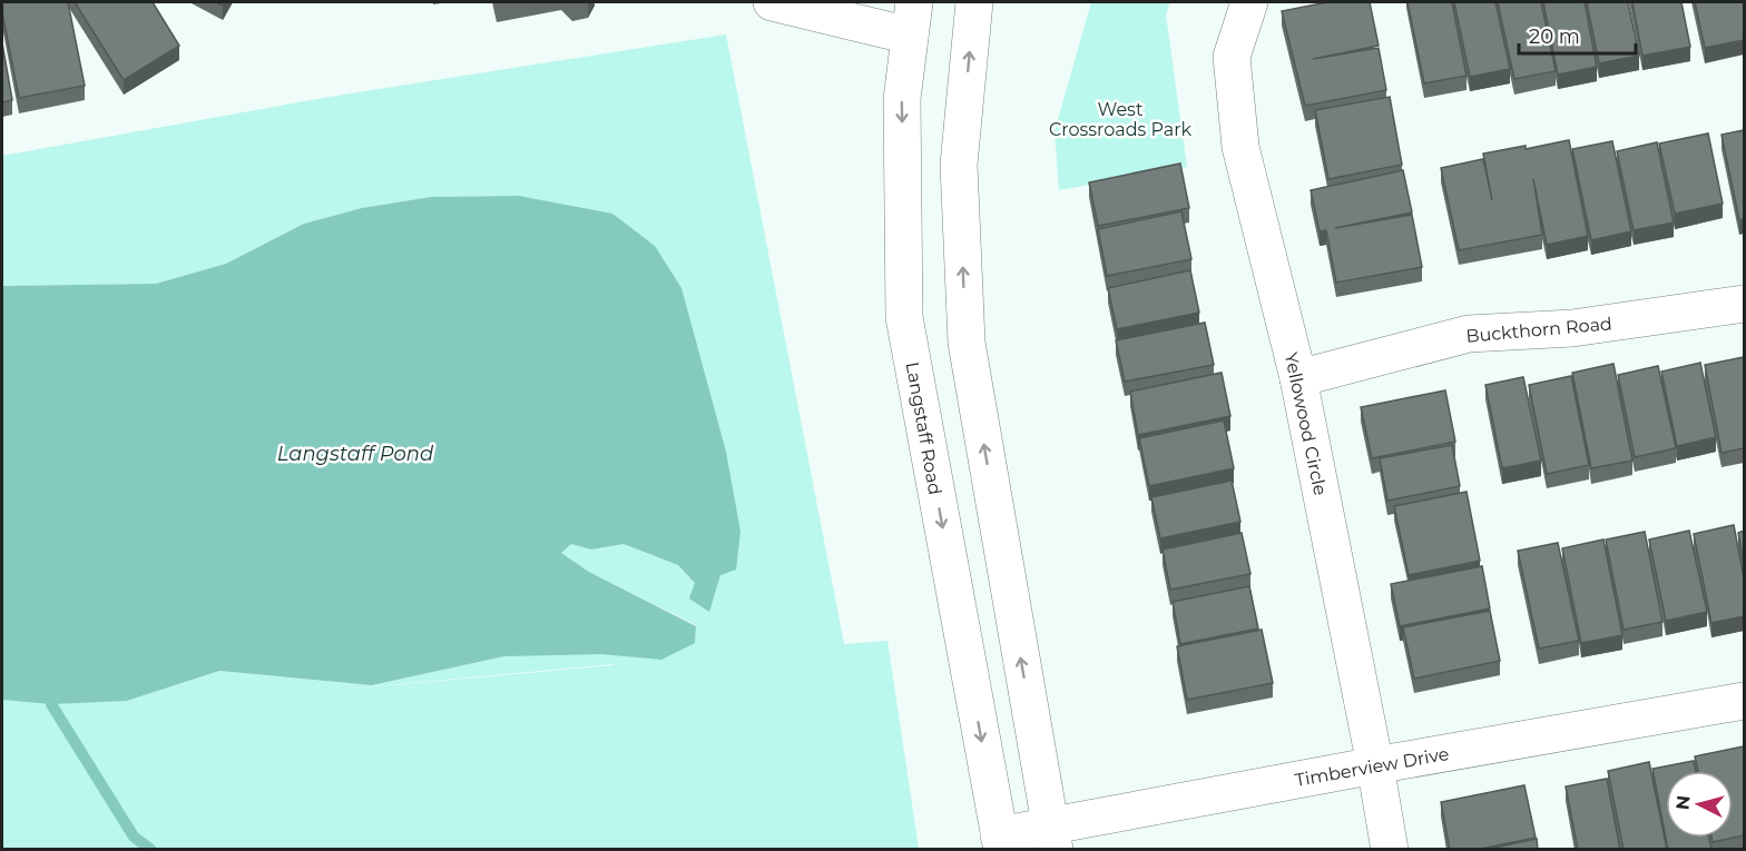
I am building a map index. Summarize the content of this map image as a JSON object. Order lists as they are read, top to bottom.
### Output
{
  "streets": {
    "street": [
      "Buckthorn Road",
      "Yellowood Circle",
      "Langstaff Road",
      "Timberview Drive"
    ]
  },
  "crossings": [
    ["Buckthorn Road", "Yellowood Circle"],
    ["Yellowood Circle", "Timberview Drive"],
    ["Langstaff Road", "Timberview Drive"]
  ],
  "water": ["Langstaff Pond"],
  "parks": ["West Crossroads Park"],
  "scale_bar": "20 m",
  "north": "left"
}
